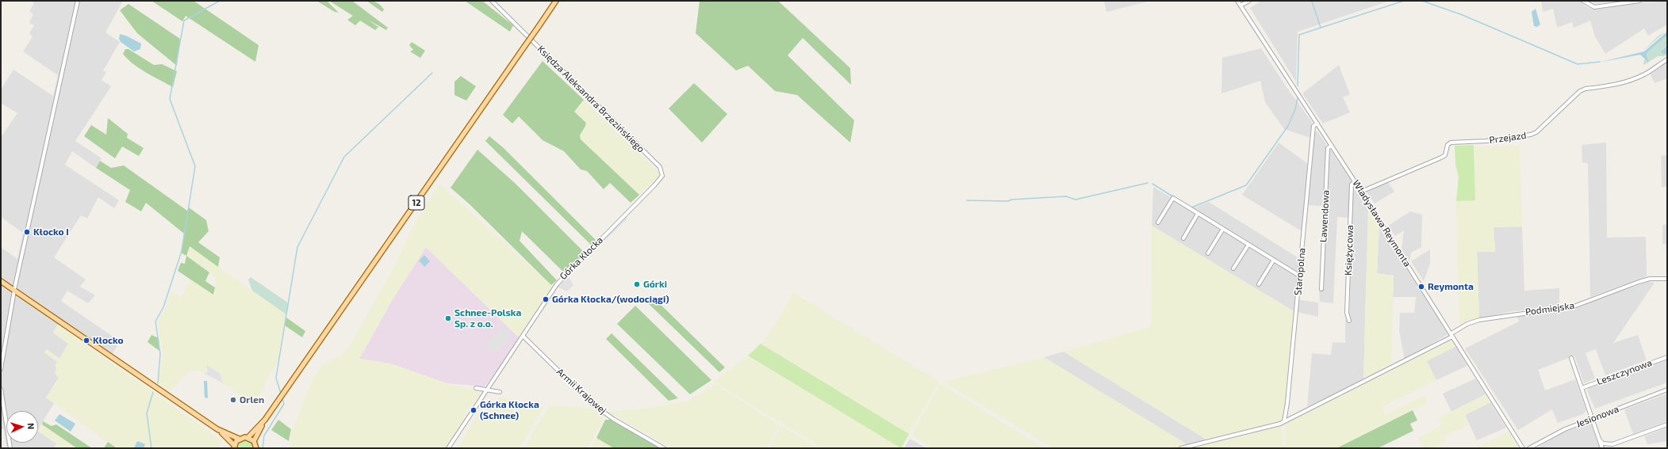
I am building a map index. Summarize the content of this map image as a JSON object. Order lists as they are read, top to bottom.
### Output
{
  "streets": {
    "main road": ["12"],
    "street": [
      "Księdza Aleksandra Brzezińskiego",
      "Przejazd",
      "Lawendowa",
      "Władysława Reymonta",
      "Księżycowa",
      "Górka Kłocka",
      "Staropolna",
      "Podmiejska",
      "Leszczynowa",
      "Armii Krajowej",
      "Jesionowa"
    ]
  },
  "crossings": [
    ["Księdza Aleksandra Brzezińskiego", "Górka Kłocka"],
    ["Przejazd", "Władysława Reymonta"],
    ["Lawendowa", "Władysława Reymonta"],
    ["Władysława Reymonta", "Księżycowa"],
    ["Władysława Reymonta", "Staropolna"],
    ["Władysława Reymonta", "Podmiejska"],
    ["Górka Kłocka", "Armii Krajowej"],
    ["Staropolna", "Podmiejska"]
  ],
  "places": [
    "Kłocko I",
    "Górki",
    "Reymonta",
    "Górka Kłocka/(wodociągi)",
    "Schnee-Polska Sp. z o.o.",
    "Kłocko",
    "Orlen",
    "Górka Kłocka (Schnee)"
  ],
  "north": "right"
}
